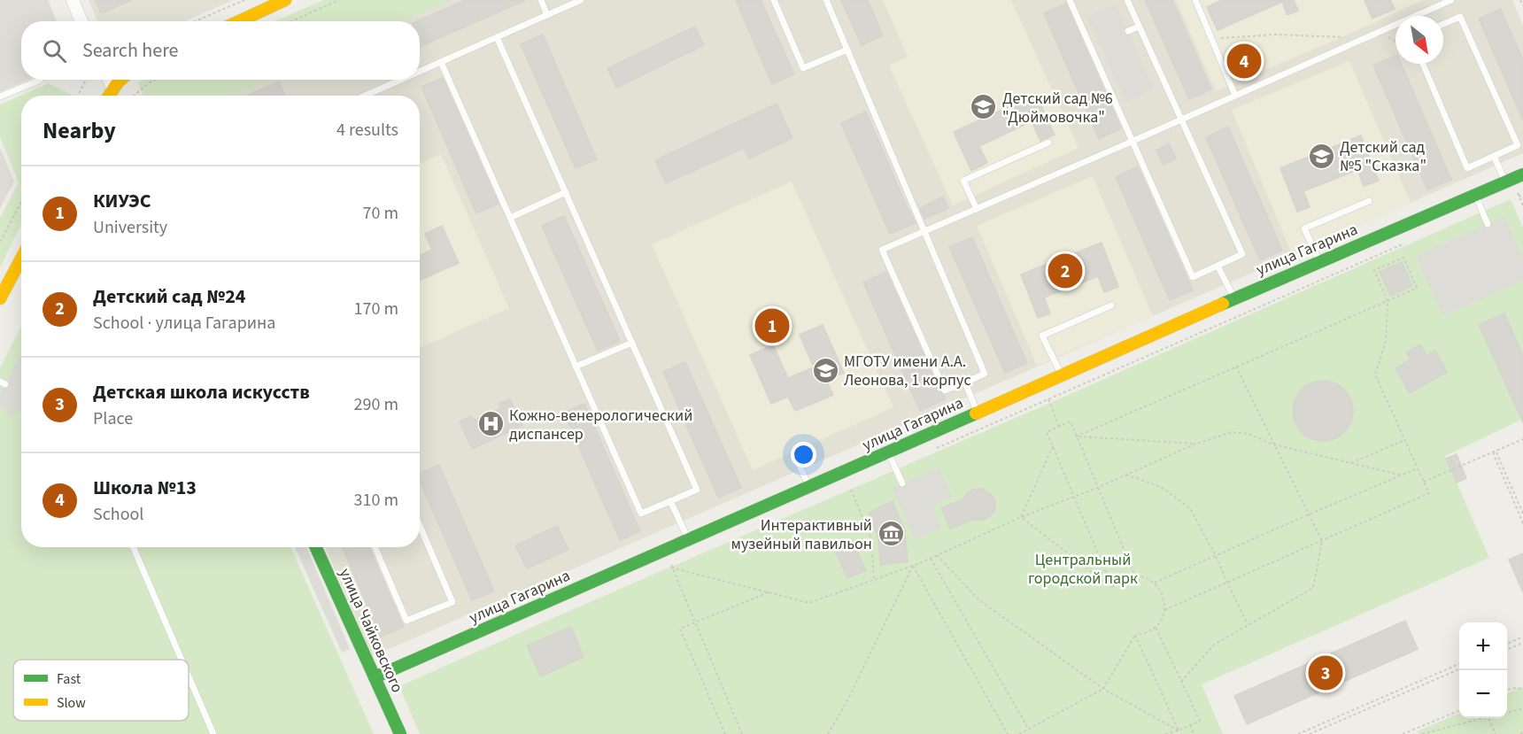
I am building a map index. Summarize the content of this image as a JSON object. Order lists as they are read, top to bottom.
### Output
{
  "streets": {
    "street": ["улица Гагарина", "улица Чайковского"]
  },
  "crossings": [
    ["улица Гагарина", "улица Чайковского"]
  ],
  "parks": ["Центральный городской парк"],
  "places": {
    "school or university": ["Детский сад №6 \"Дюймовочка\"", "Детский сад №5 \"Сказка\"", "МГОТУ имени А.А. Леонова, 1 корпус"],
    "hospital": ["Кожно-венерологический диспансер"],
    "museum": ["Интерактивный музейный павильон"]
  },
  "legend": ["Fast", "Slow"],
  "north": "bottom right",
  "page": {
    "search": "Search here",
    "pins": [
      "4",
      "2",
      "1",
      "3"
    ],
    "heading": ["Nearby", "4 results"],
    "list": [
      {
        "mark": "1",
        "name": "КИУЭС",
        "note": "University",
        "value": "70 m"
      },
      {
        "mark": "2",
        "name": "Детский сад №24",
        "note": "School · улица Гагарина",
        "value": "170 m"
      },
      {
        "mark": "3",
        "name": "Детская школа искусств",
        "note": "Place",
        "value": "290 m"
      },
      {
        "mark": "4",
        "name": "Школа №13",
        "note": "School",
        "value": "310 m"
      }
    ],
    "map_buttons": ["+", "−"]
  }
}
